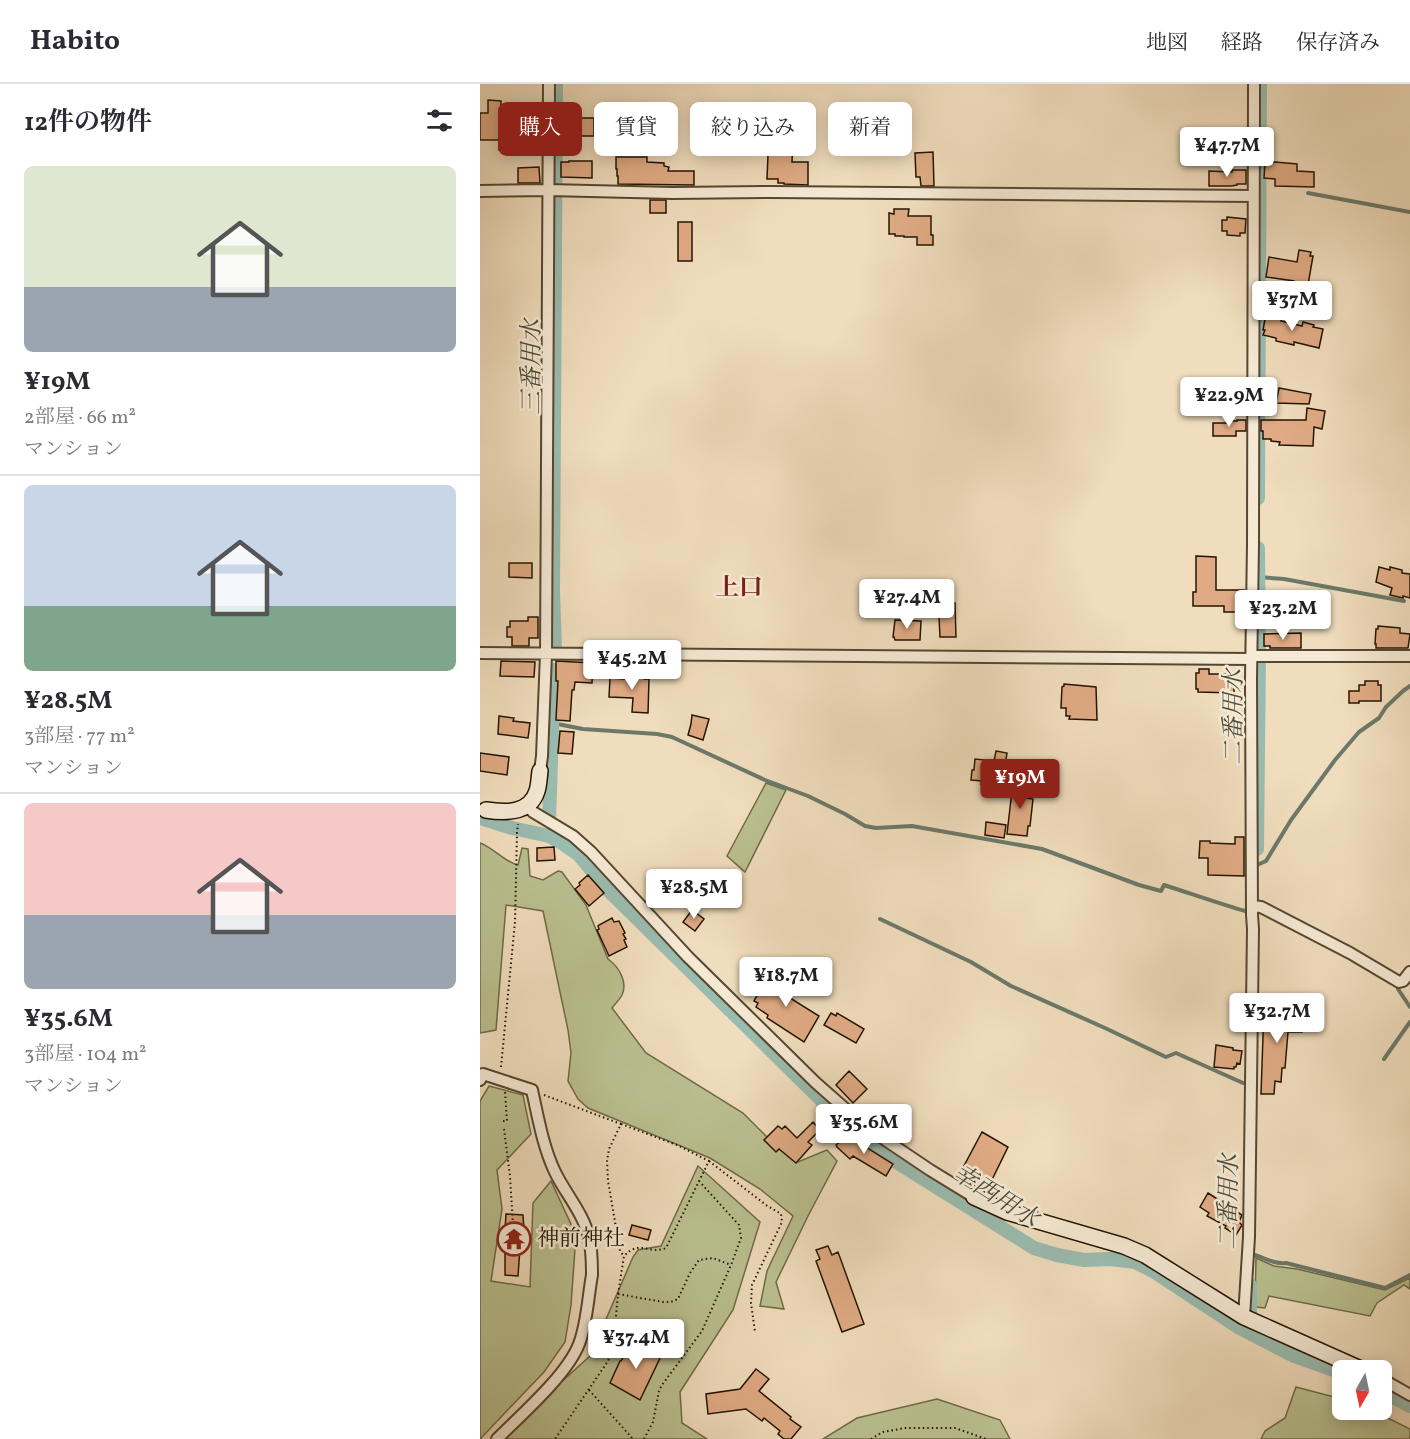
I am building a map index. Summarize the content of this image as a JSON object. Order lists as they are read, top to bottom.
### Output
{
  "districts": ["上口"],
  "water": ["三番用水", "二番用水", "幸西用水"],
  "places": {
    "temple": ["神前神社"]
  },
  "north": "bottom",
  "page": {
    "header": "Habito",
    "nav": ["地図", "経路", "保存済み"],
    "heading": "12件の物件",
    "chip": [
      "購入",
      "賃貸",
      "絞り込み",
      "新着"
    ],
    "price": [
      "¥47.7M",
      "¥37M",
      "¥22.9M",
      "¥27.4M",
      "¥23.2M",
      "¥45.2M",
      "¥19M",
      "¥28.5M",
      "¥18.7M",
      "¥32.7M",
      "¥35.6M",
      "¥37.4M"
    ],
    "list": [
      {
        "name": "¥19M",
        "note": "2部屋 · 66 m² · マンション"
      },
      {
        "name": "¥28.5M",
        "note": "3部屋 · 77 m² · マンション"
      },
      {
        "name": "¥35.6M",
        "note": "3部屋 · 104 m² · マンション"
      }
    ]
  }
}
